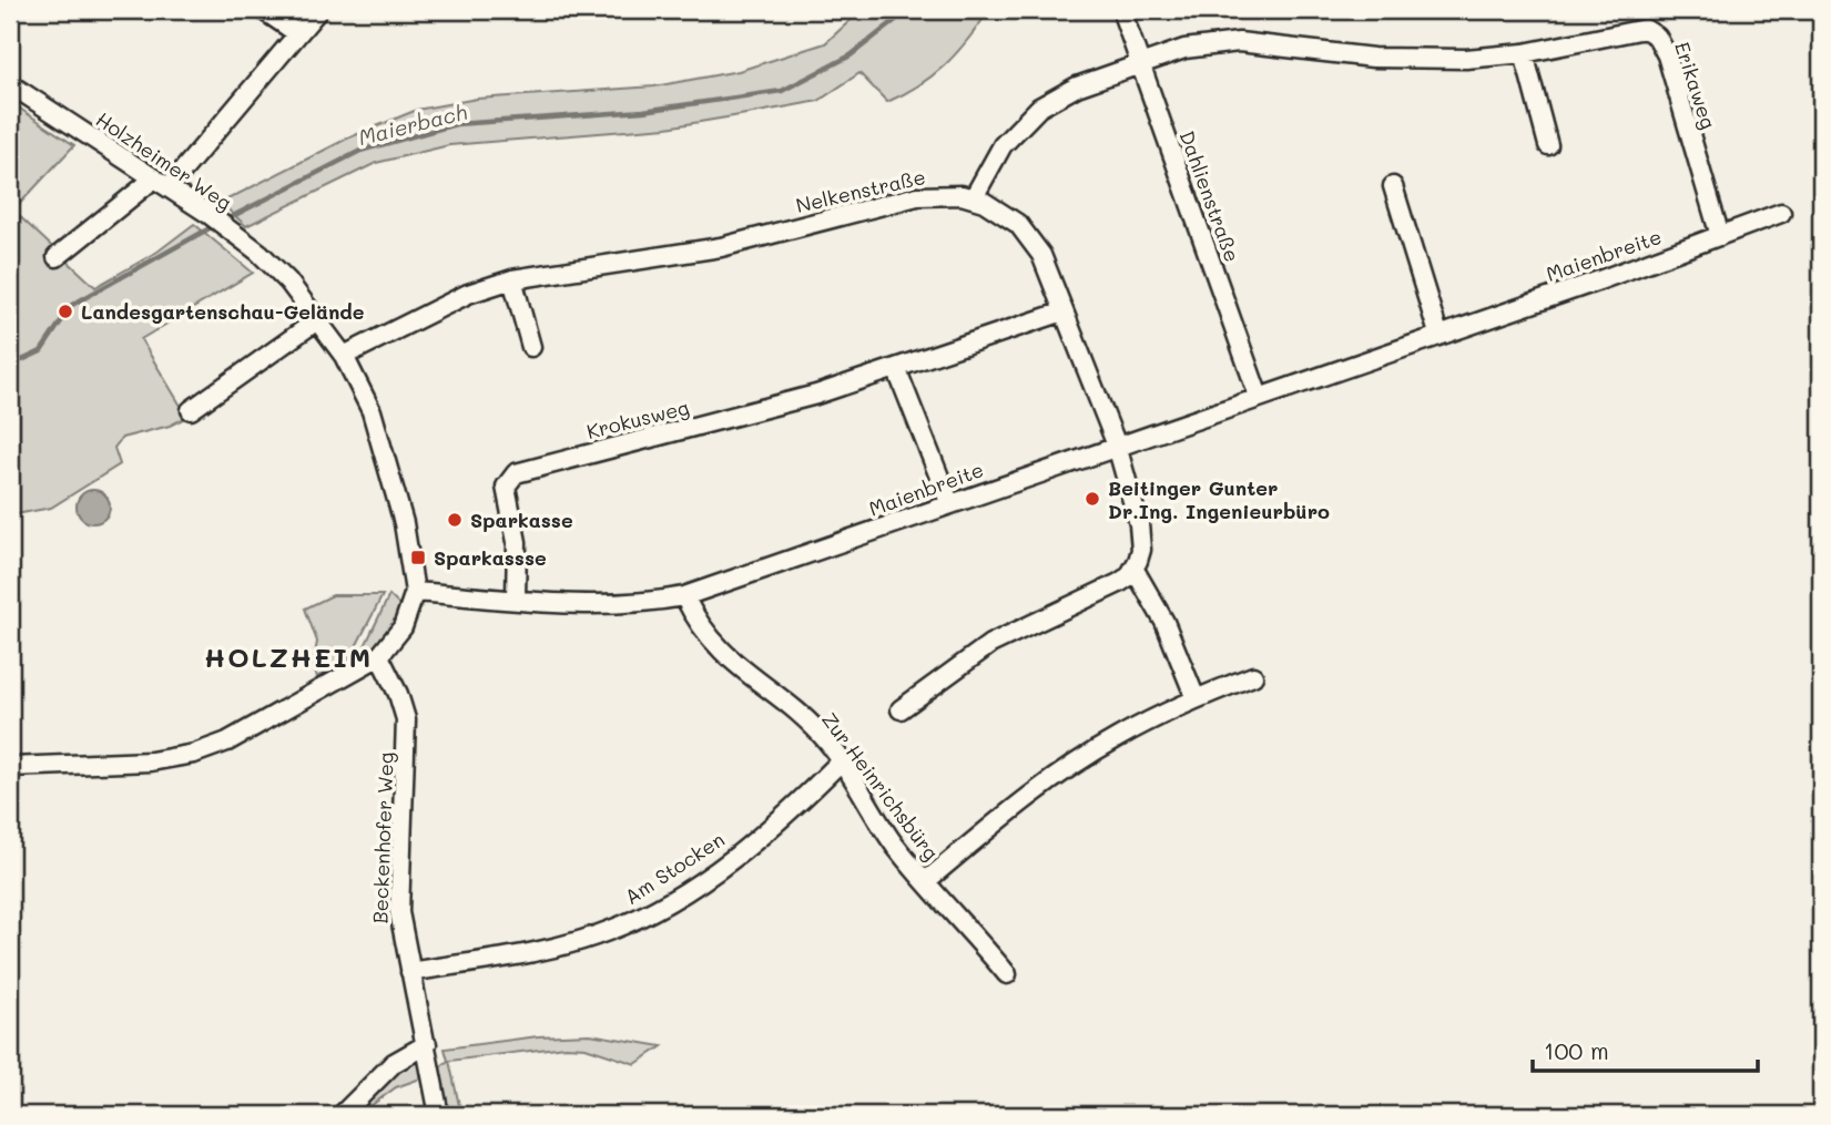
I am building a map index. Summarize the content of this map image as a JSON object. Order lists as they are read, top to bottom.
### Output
{
  "streets": {
    "street": [
      "Erikaweg",
      "Holzheimer Weg",
      "Nelkenstraße",
      "Dahlienstraße",
      "Maienbreite",
      "Krokusweg",
      "Zur Heinrichsbürg",
      "Beckenhofer Weg",
      "Am Stocken"
    ]
  },
  "crossings": [
    ["Erikaweg", "Nelkenstraße"],
    ["Erikaweg", "Dahlienstraße"],
    ["Erikaweg", "Maienbreite"],
    ["Holzheimer Weg", "Nelkenstraße"],
    ["Holzheimer Weg", "Maienbreite"],
    ["Nelkenstraße", "Maienbreite"],
    ["Nelkenstraße", "Krokusweg"],
    ["Dahlienstraße", "Maienbreite"],
    ["Maienbreite", "Krokusweg"],
    ["Maienbreite", "Zur Heinrichsbürg"],
    ["Zur Heinrichsbürg", "Am Stocken"],
    ["Beckenhofer Weg", "Am Stocken"]
  ],
  "districts": ["HOLZHEIM"],
  "water": ["Maierbach"],
  "places": {
    "other": ["Landesgartenschau-Gelände", "Beitinger Gunter Dr.Ing. Ingenieurbüro", "Sparkasse"],
    "transit": ["Sparkassse"]
  },
  "scale_bar": "100 m"
}
